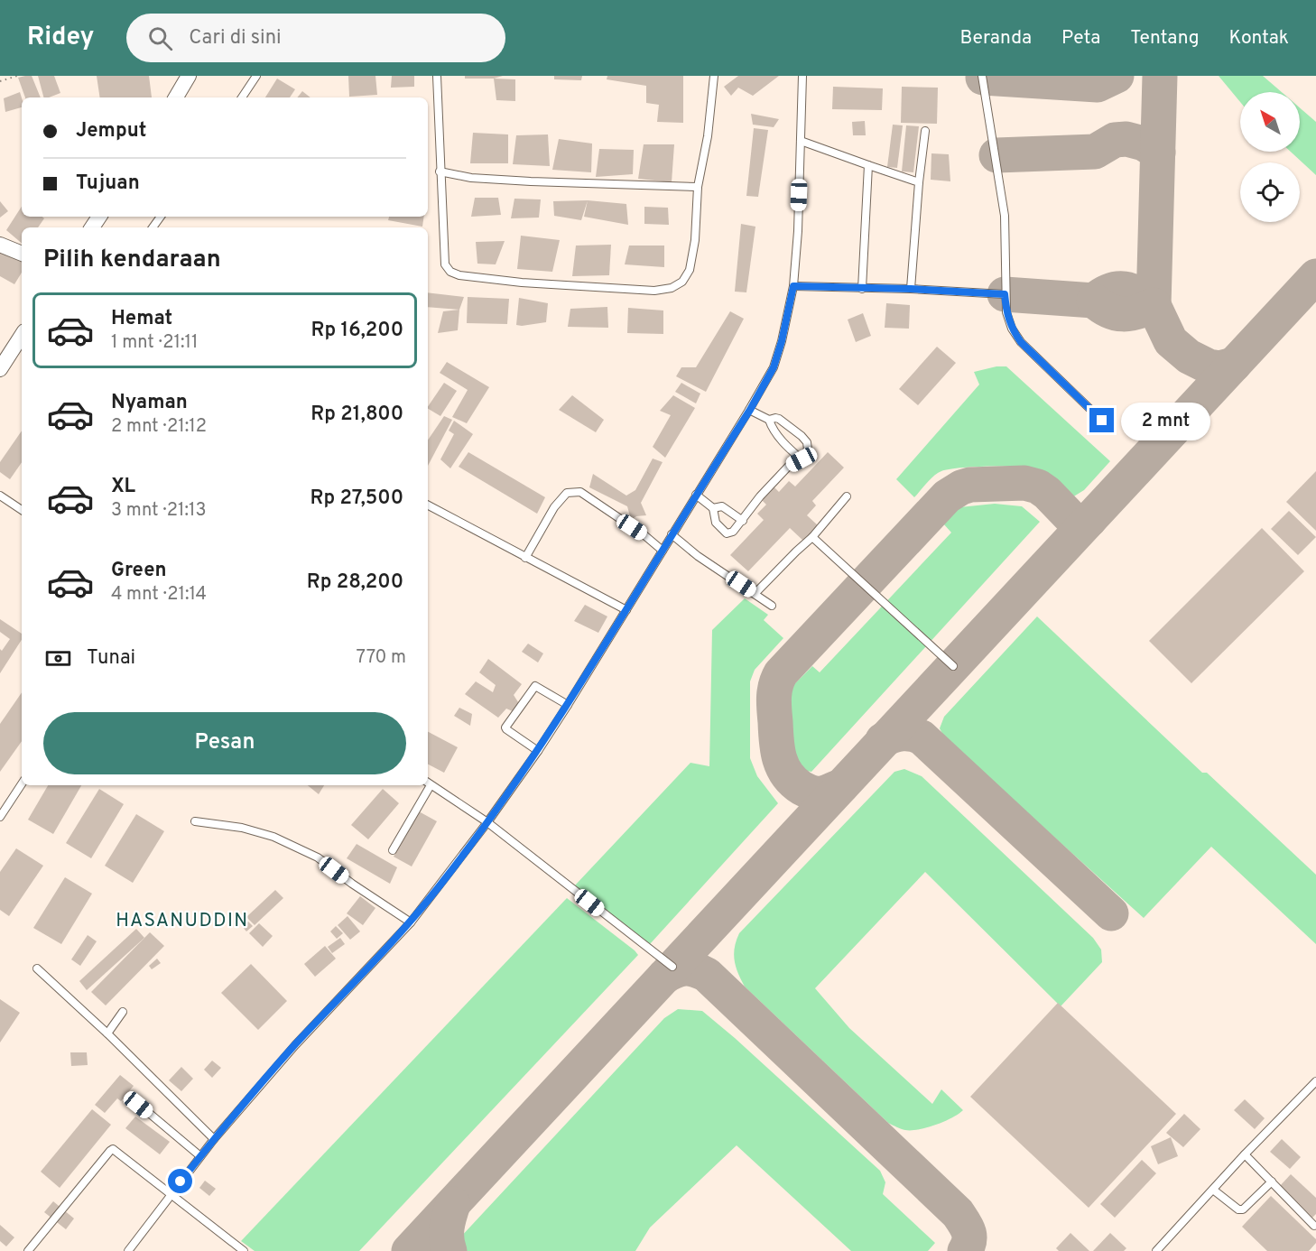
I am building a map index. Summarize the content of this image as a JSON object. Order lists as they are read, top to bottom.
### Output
{
  "districts": ["HASANUDDIN"],
  "north": "top left",
  "page": {
    "header": "Ridey",
    "search": "Cari di sini",
    "nav": [
      "Beranda",
      "Peta",
      "Tentang",
      "Kontak"
    ],
    "banner": ["Jemput", "Tujuan"],
    "heading": "Pilih kendaraan",
    "list": [
      {
        "name": "Hemat",
        "note": "1 mnt · 21:11",
        "value": "Rp 16,200"
      },
      {
        "name": "Nyaman",
        "note": "2 mnt · 21:12",
        "value": "Rp 21,800"
      },
      {
        "name": "XL",
        "note": "3 mnt · 21:13",
        "value": "Rp 27,500"
      },
      {
        "name": "Green",
        "note": "4 mnt · 21:14",
        "value": "Rp 28,200"
      }
    ],
    "bubble": "2 mnt",
    "pay": ["Tunai", "770 m"],
    "buttons": "Pesan"
  }
}
